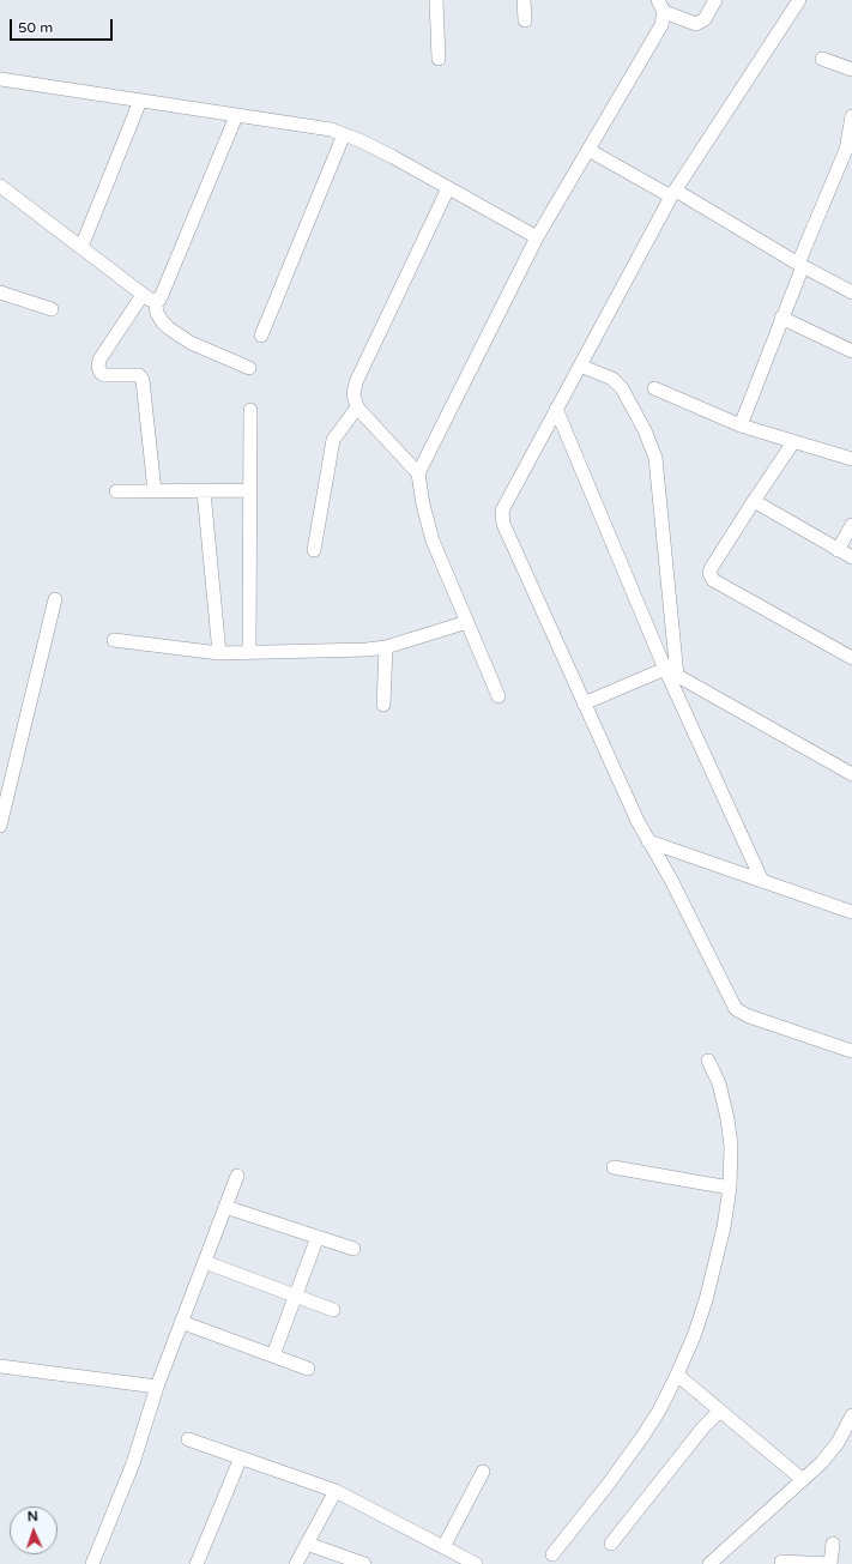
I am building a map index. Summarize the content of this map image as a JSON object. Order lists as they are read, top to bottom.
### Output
{
  "scale_bar": "50 m",
  "north": "top"
}
